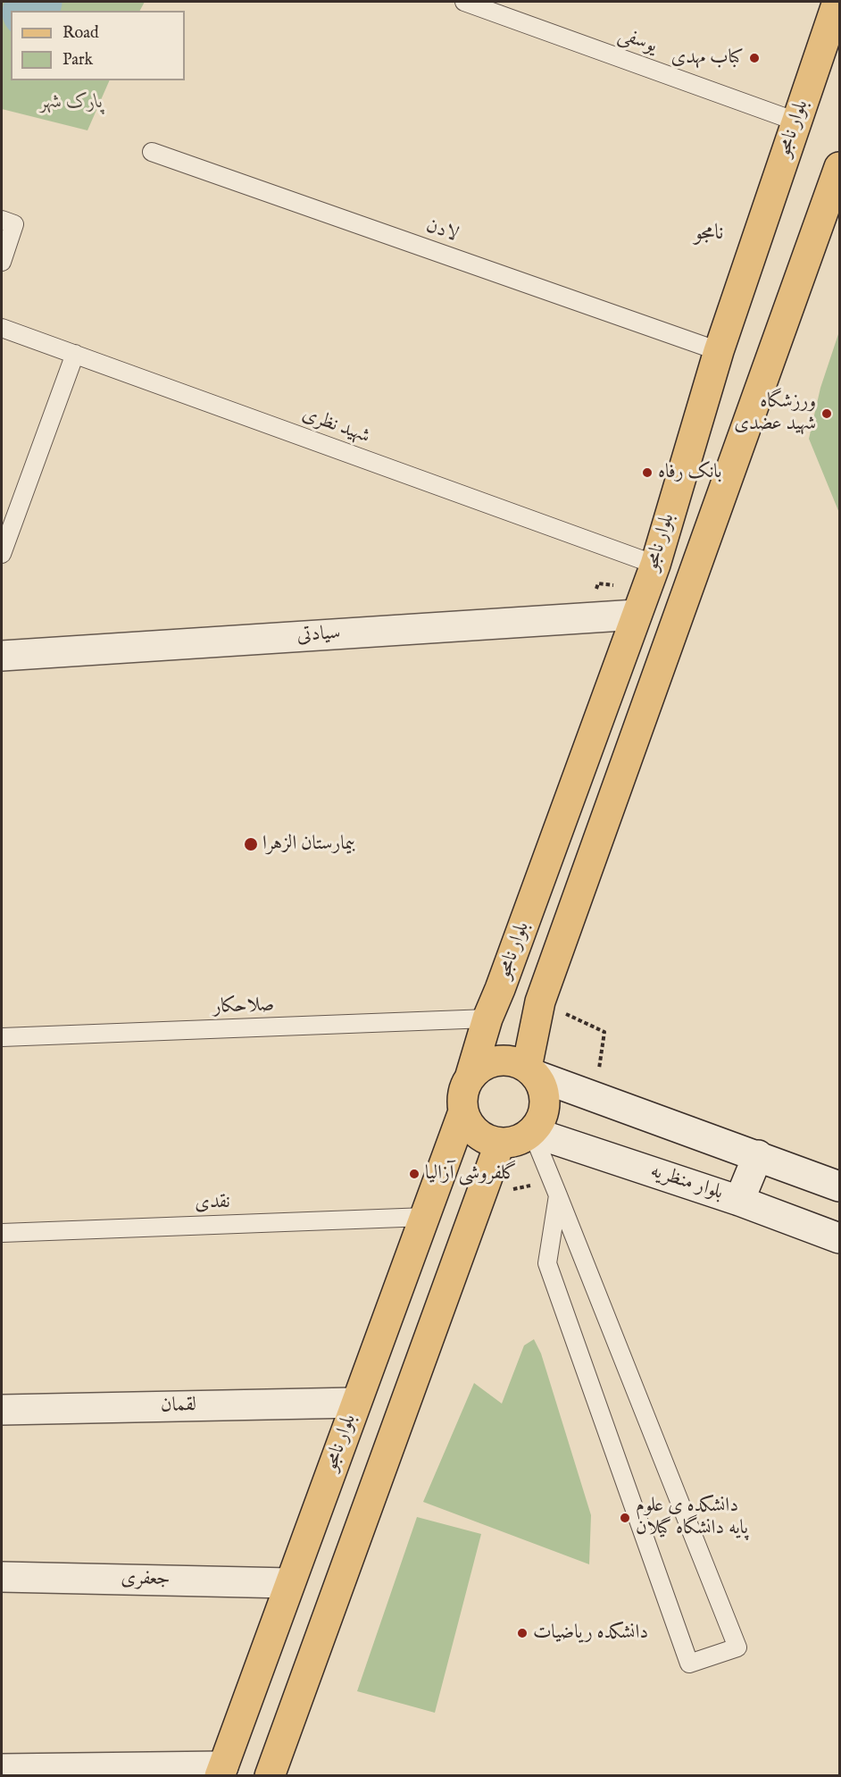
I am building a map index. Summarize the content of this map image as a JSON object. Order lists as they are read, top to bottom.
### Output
{
  "streets": {
    "main road": ["بلوار نامجو"],
    "street": [
      "سیادتی",
      "بلوار منظریه",
      "لقمان",
      "جعفری"
    ],
    "lane": [
      "یوسفی",
      "لادن",
      "شهید نظری",
      "صلاحکار",
      "نقدی"
    ]
  },
  "crossings": [
    ["یوسفی", "بلوار نامجو"],
    ["بلوار نامجو", "لادن"],
    ["بلوار نامجو", "شهید نظری"],
    ["بلوار نامجو", "سیادتی"],
    ["بلوار نامجو", "صلاحکار"],
    ["بلوار نامجو", "بلوار منظریه"],
    ["بلوار نامجو", "نقدی"],
    ["بلوار نامجو", "لقمان"],
    ["بلوار نامجو", "جعفری"]
  ],
  "districts": ["نامجو"],
  "parks": ["پارک شهر"],
  "places": [
    "کباب مهدی",
    "ورزشگاه شهید عضدی",
    "بانک رفاه",
    "بیمارستان الزهرا",
    "گلفروشی آزالیا",
    "دانشکده ی علوم پایه دانشگاه گیلان",
    "دانشکده ریاضیات"
  ],
  "legend": ["Road", "Park"]
}
